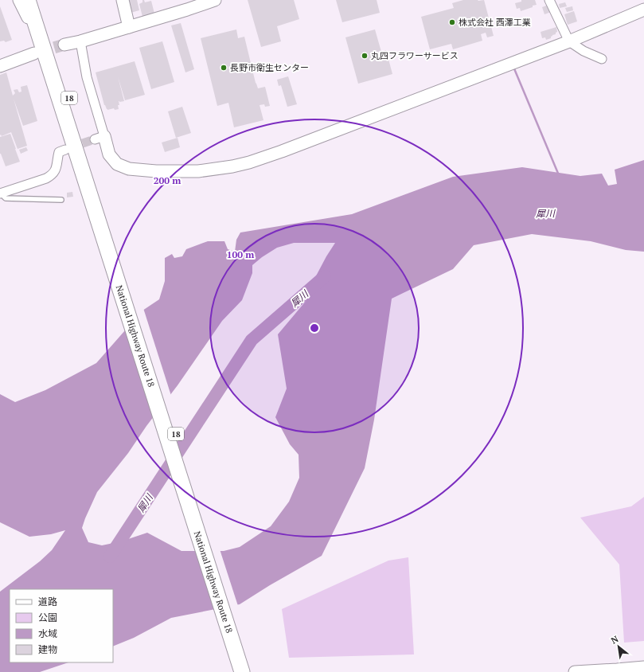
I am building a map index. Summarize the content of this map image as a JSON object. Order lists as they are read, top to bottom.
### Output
{
  "streets": {
    "highway": ["18", "National Highway Route 18"]
  },
  "water": ["犀川"],
  "places": ["株式会社 西澤工業", "丸四フラワーサービス", "長野市衛生センター"],
  "legend": [
    "道路",
    "公園",
    "水域",
    "建物"
  ],
  "north": "top left",
  "rings": ["200 m", "100 m"]
}
